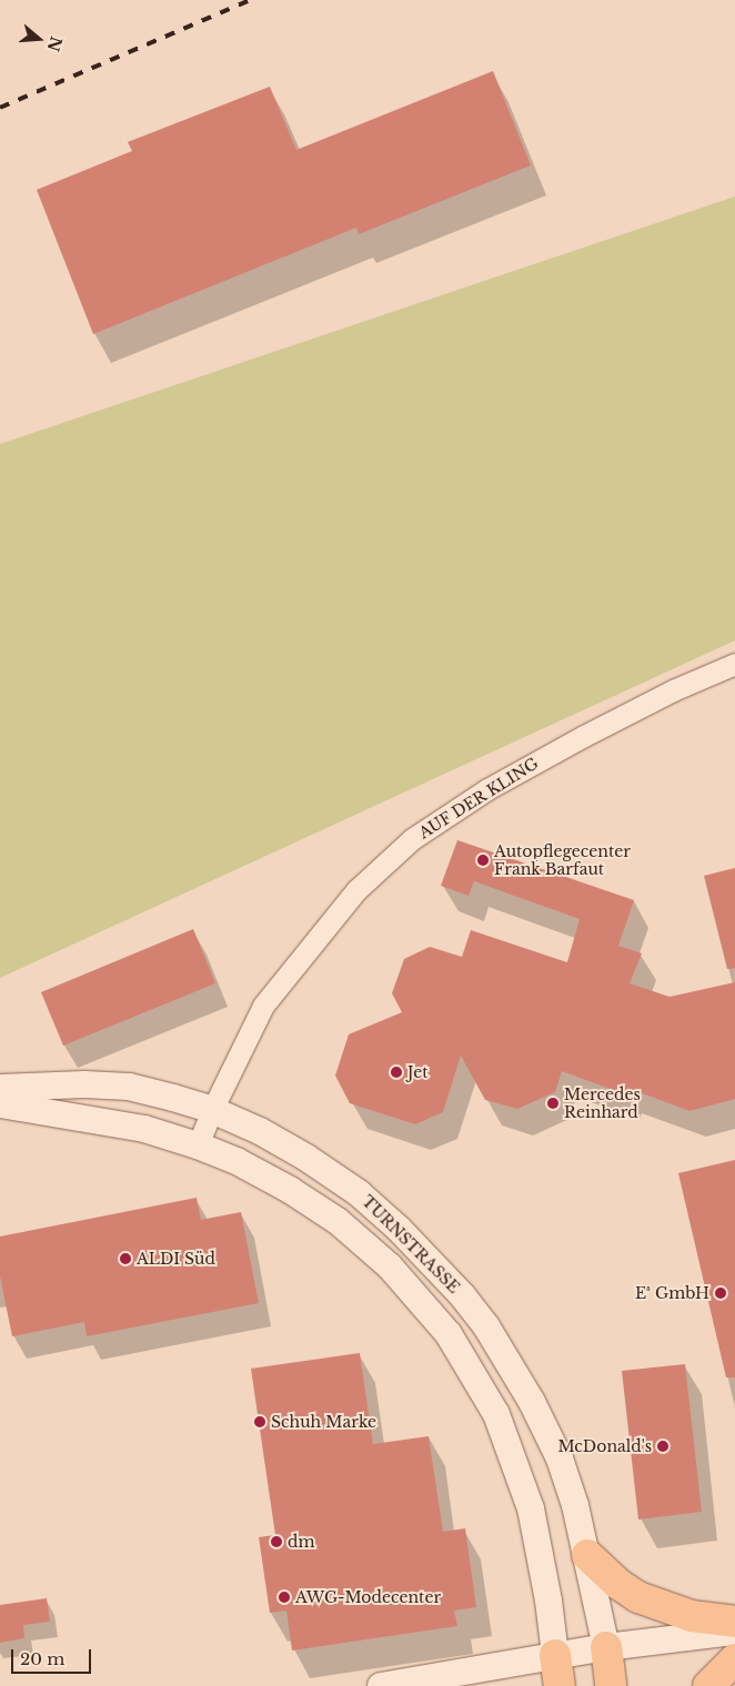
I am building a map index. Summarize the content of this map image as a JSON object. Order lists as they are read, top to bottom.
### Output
{
  "streets": {
    "street": ["AUF DER KLING", "TURNSTRASSE"]
  },
  "crossings": [
    ["AUF DER KLING", "TURNSTRASSE"]
  ],
  "places": [
    "Autopflegecenter Frank Barfaut",
    "Jet",
    "Mercedes Reinhard",
    "ALDI Süd",
    "E³ GmbH",
    "Schuh Marke",
    "McDonald's",
    "dm",
    "AWG-Modecenter"
  ],
  "scale_bar": "20 m",
  "north": "right"
}
